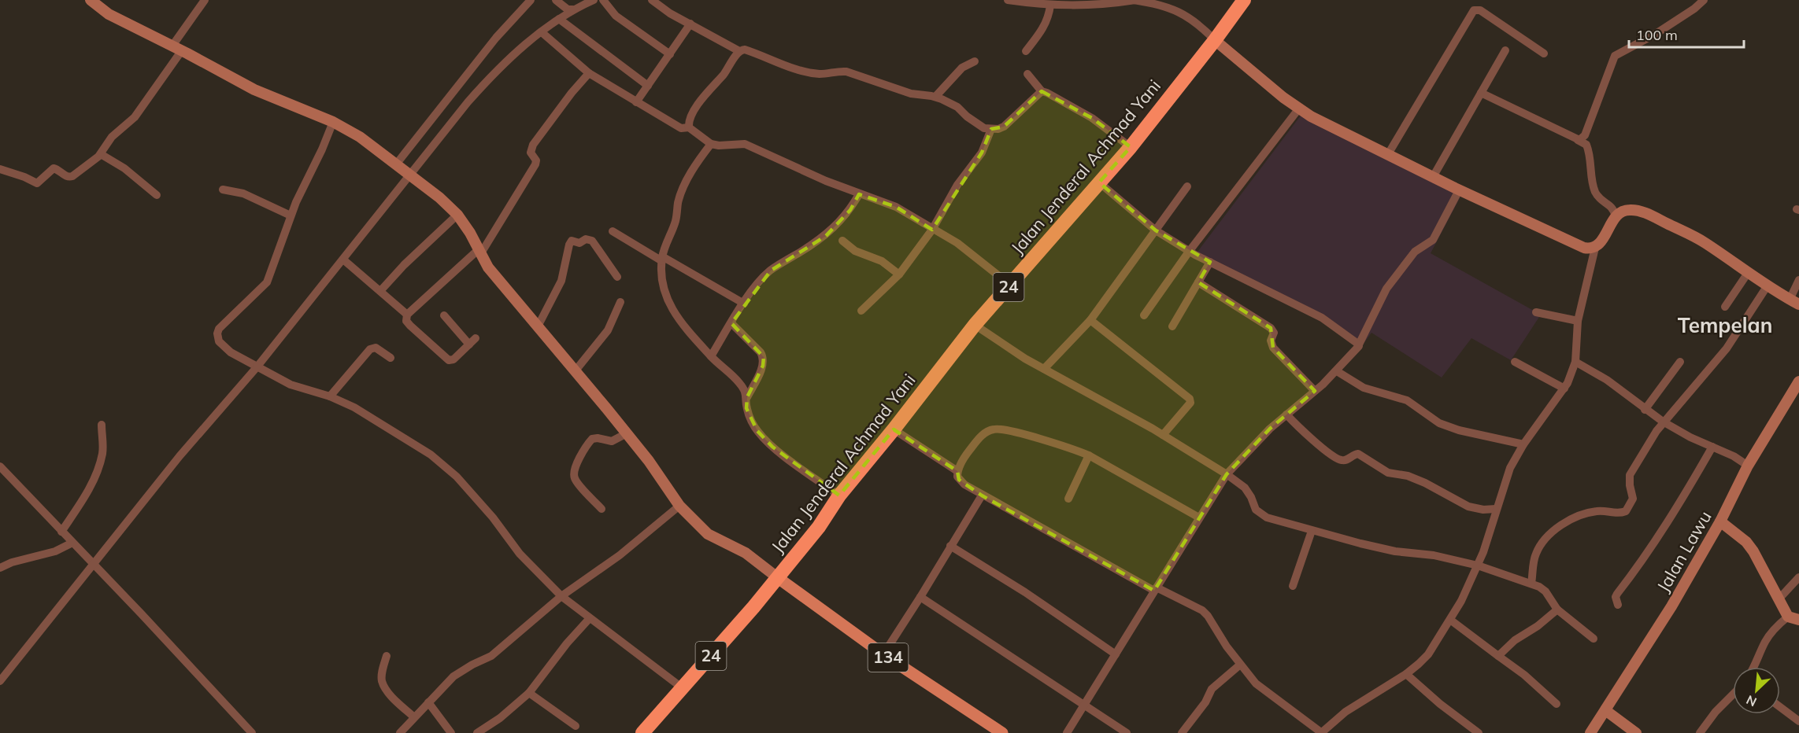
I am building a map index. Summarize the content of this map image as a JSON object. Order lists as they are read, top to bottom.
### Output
{
  "streets": {
    "highway": ["Jalan Jenderal Achmad Yani", "24"],
    "main road": ["Jalan Lawu", "134"]
  },
  "crossings": [
    ["Jalan Jenderal Achmad Yani", "24"],
    ["Jalan Jenderal Achmad Yani", "134"],
    ["24", "134"]
  ],
  "districts": ["Tempelan"],
  "scale_bar": "100 m",
  "north": "bottom left"
}
